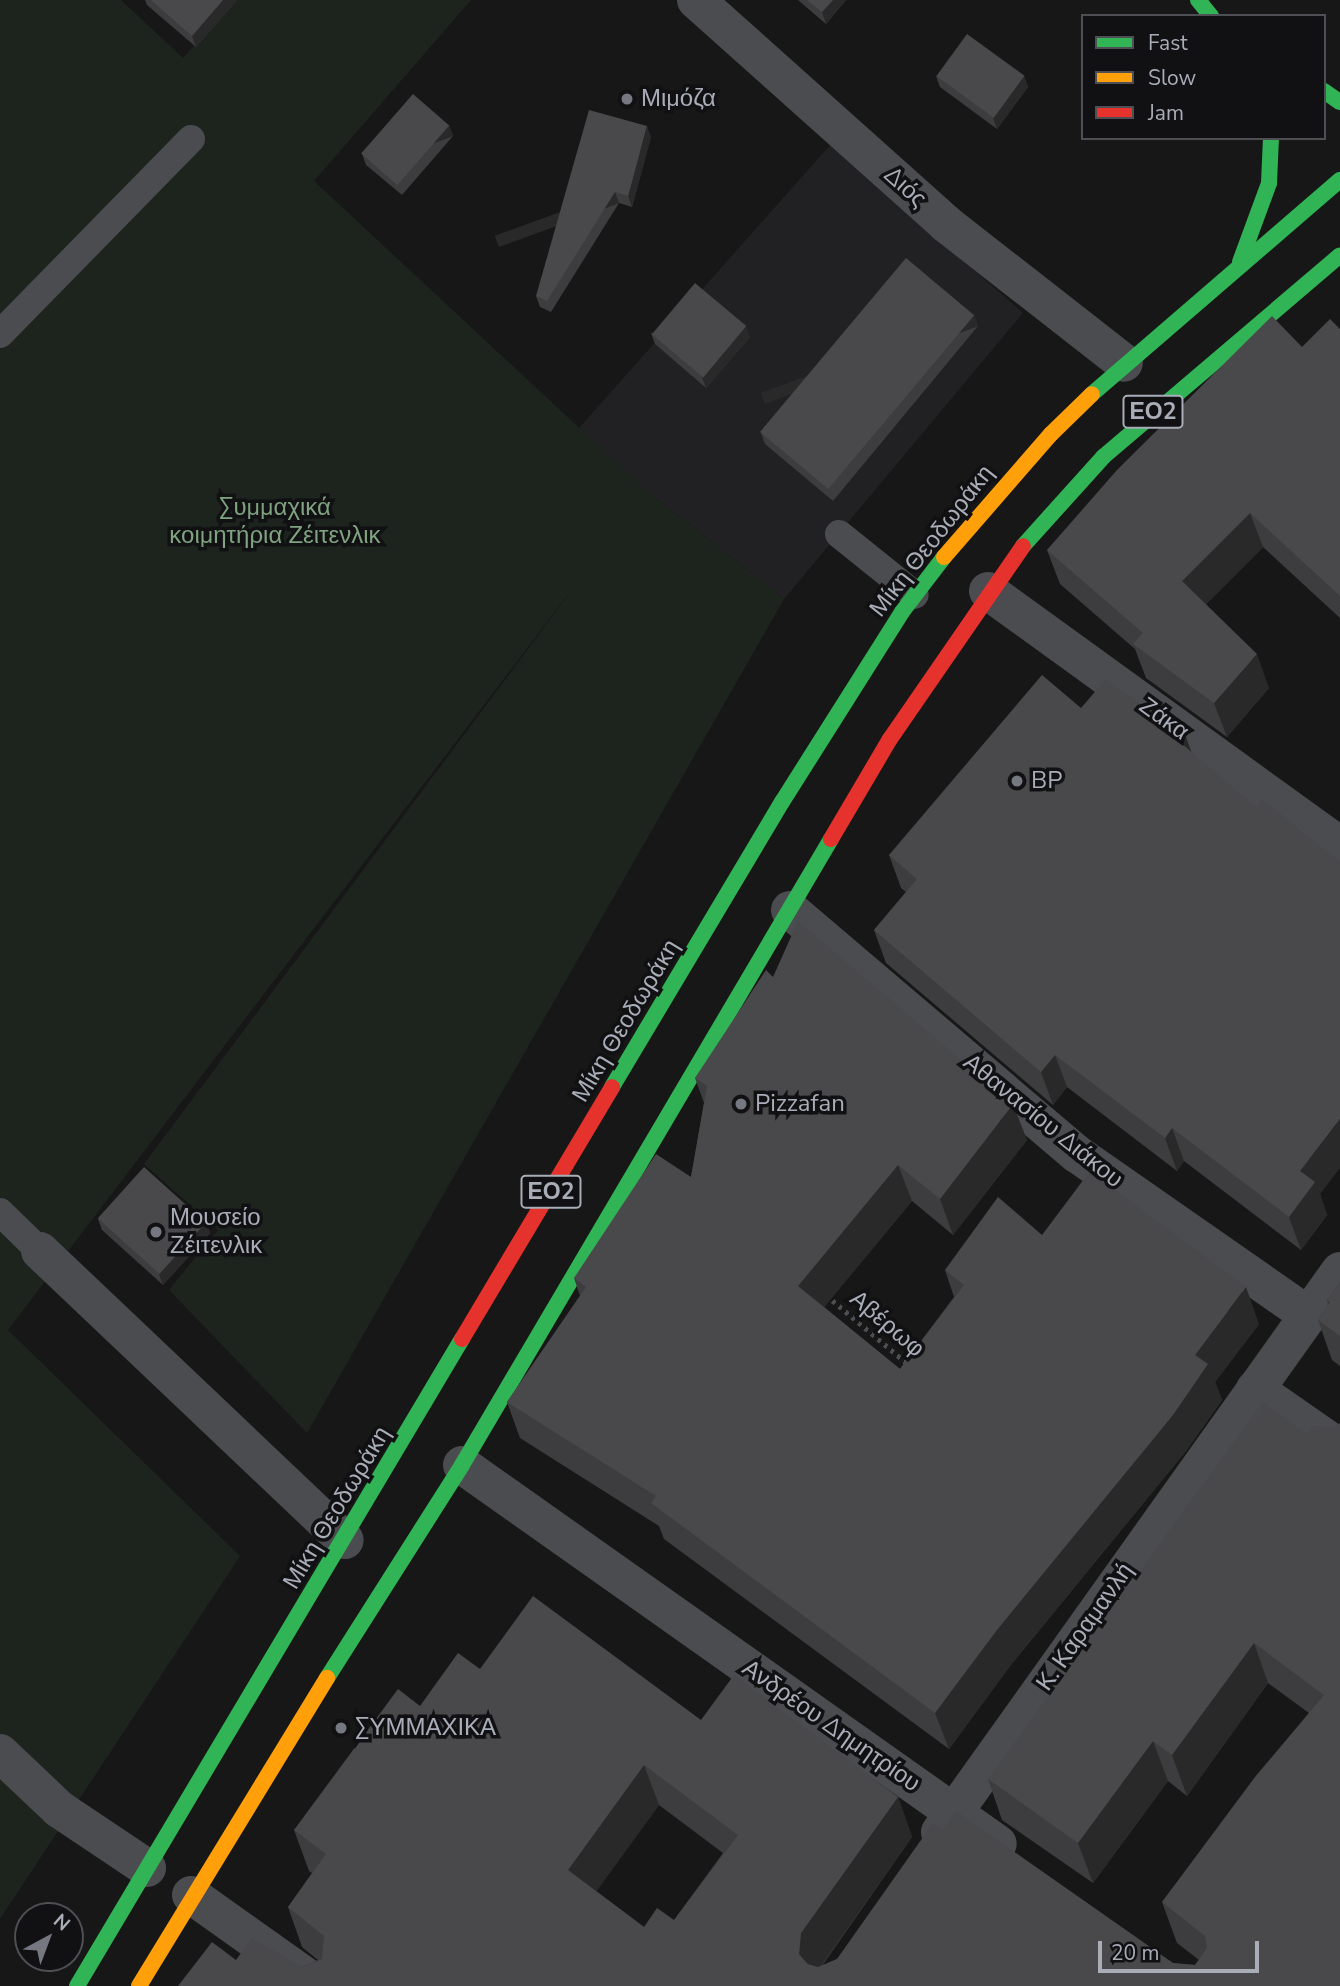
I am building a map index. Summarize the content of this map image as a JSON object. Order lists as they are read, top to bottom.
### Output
{
  "streets": {
    "main road": ["ΕΟ2", "Μίκη Θεοδωράκη"],
    "street": [
      "Διός",
      "Ζάκα",
      "Αθανασίου Διάκου",
      "Κ. Καραμανλή",
      "Ανδρέου Δημητρίου"
    ],
    "path": ["Αβέρωφ"]
  },
  "crossings": [
    ["Διός", "Μίκη Θεοδωράκη"],
    ["ΕΟ2", "Ζάκα"],
    ["ΕΟ2", "Αθανασίου Διάκου"],
    ["ΕΟ2", "Ανδρέου Δημητρίου"],
    ["Αθανασίου Διάκου", "Κ. Καραμανλή"],
    ["Κ. Καραμανλή", "Ανδρέου Δημητρίου"]
  ],
  "parks": ["Συμμαχικά κοιμητήρια Ζέιτενλικ"],
  "places": [
    "Μιμόζα",
    "BP",
    "Pizzafan",
    "Μουσείο Ζέιτενλικ",
    "ΣΥΜΜΑΧΙΚΑ"
  ],
  "legend": ["Fast", "Slow", "Jam"],
  "scale_bar": "20 m",
  "north": "top right"
}
